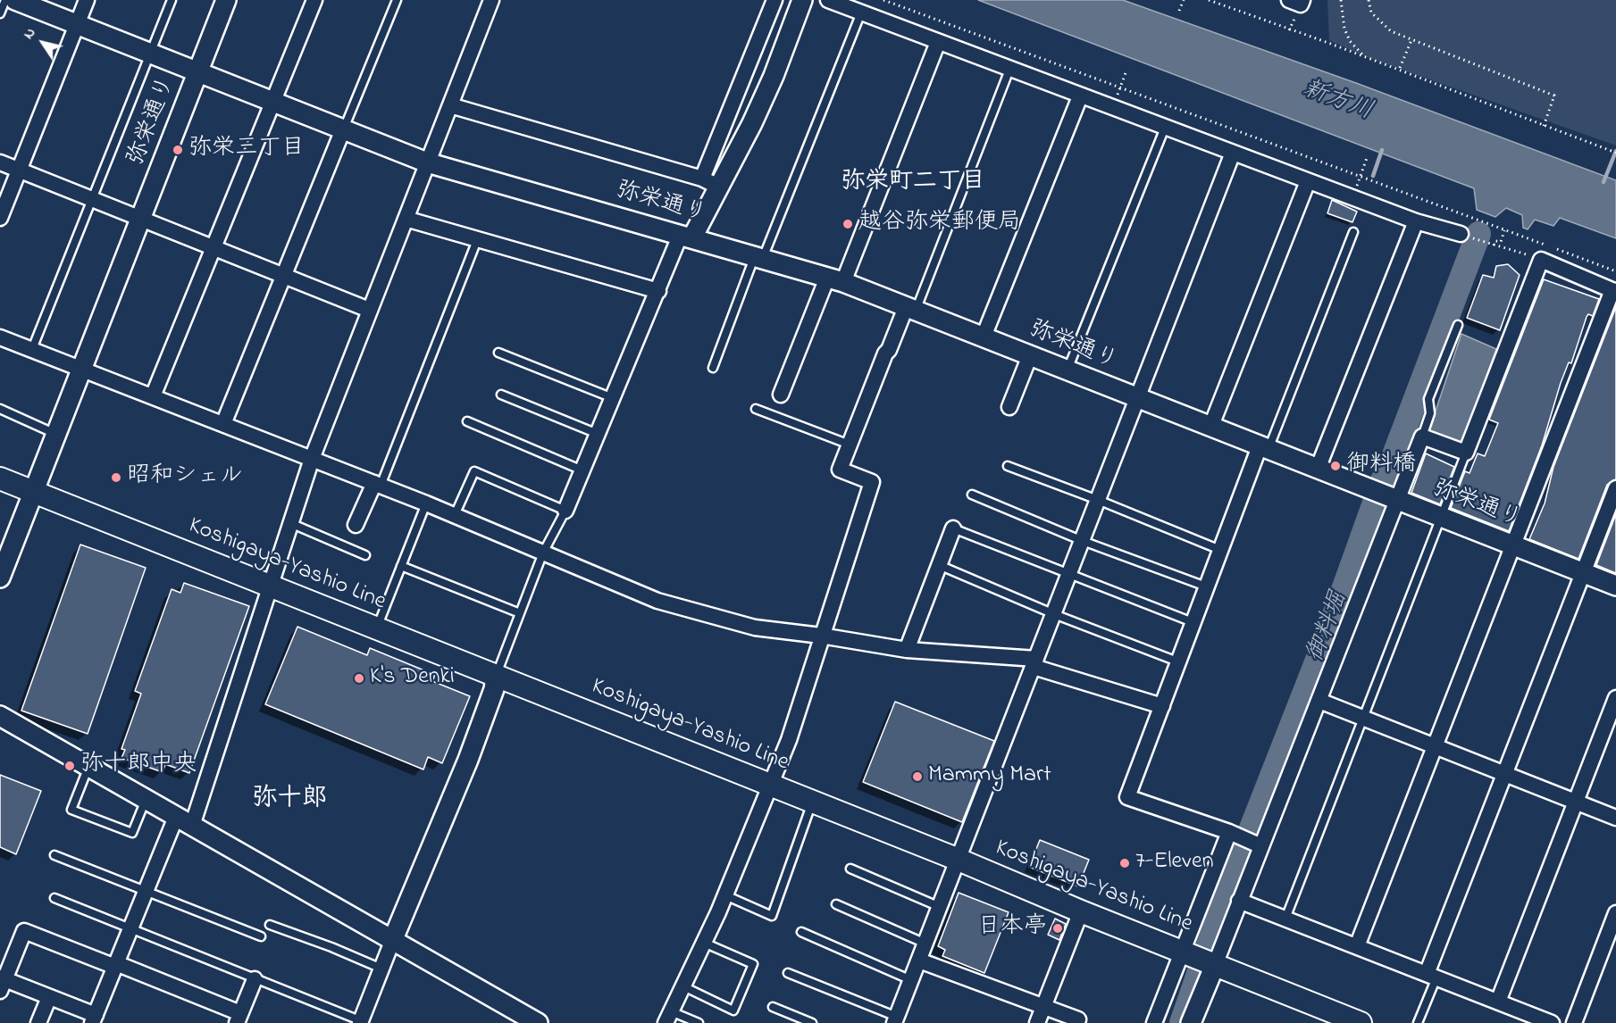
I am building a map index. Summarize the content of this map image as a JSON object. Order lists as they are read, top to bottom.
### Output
{
  "streets": {
    "main road": ["Koshigaya-Yashio Line"],
    "street": ["弥栄通り"]
  },
  "crossings": [
    ["弥栄通り", "Koshigaya-Yashio Line"]
  ],
  "districts": ["弥栄町二丁目", "弥十郎"],
  "water": ["新方川", "御料堀"],
  "places": [
    "弥栄三丁目",
    "越谷弥栄郵便局",
    "御料橋",
    "昭和シェル",
    "K's Denki",
    "弥十郎中央",
    "Mammy Mart",
    "7-Eleven",
    "日本亭"
  ],
  "north": "top left"
}
